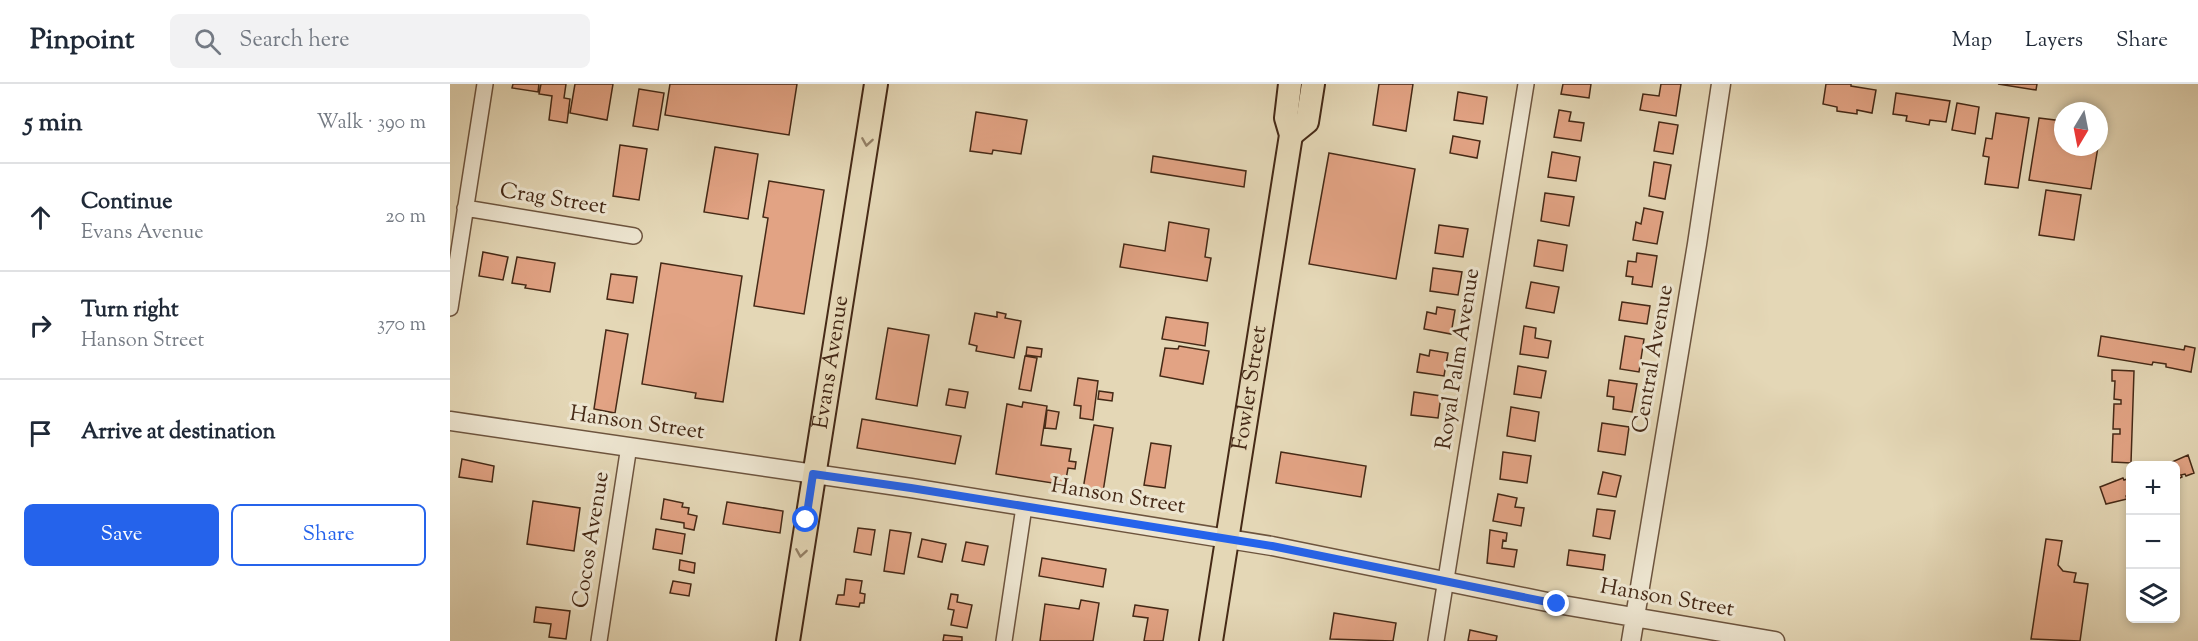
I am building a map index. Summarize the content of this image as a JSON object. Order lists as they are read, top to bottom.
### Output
{
  "streets": {
    "main road": ["Evans Avenue", "Fowler Street"],
    "street": [
      "Crag Street",
      "Royal Palm Avenue",
      "Central Avenue",
      "Hanson Street",
      "Cocos Avenue"
    ]
  },
  "crossings": [
    ["Royal Palm Avenue", "Hanson Street"],
    ["Central Avenue", "Hanson Street"],
    ["Evans Avenue", "Hanson Street"],
    ["Fowler Street", "Hanson Street"],
    ["Hanson Street", "Cocos Avenue"]
  ],
  "one_way": ["Evans Avenue"],
  "north": "bottom",
  "page": {
    "header": "Pinpoint",
    "search": "Search here",
    "nav": ["Map", "Layers", "Share"],
    "heading": ["5 min", "Walk · 390 m"],
    "list": [
      ["Continue", "Evans Avenue", "20 m"],
      ["Turn right", "Hanson Street", "370 m"],
      "Arrive at destination"
    ],
    "map_buttons": ["+", "−"],
    "buttons": ["Save", "Share"]
  }
}
